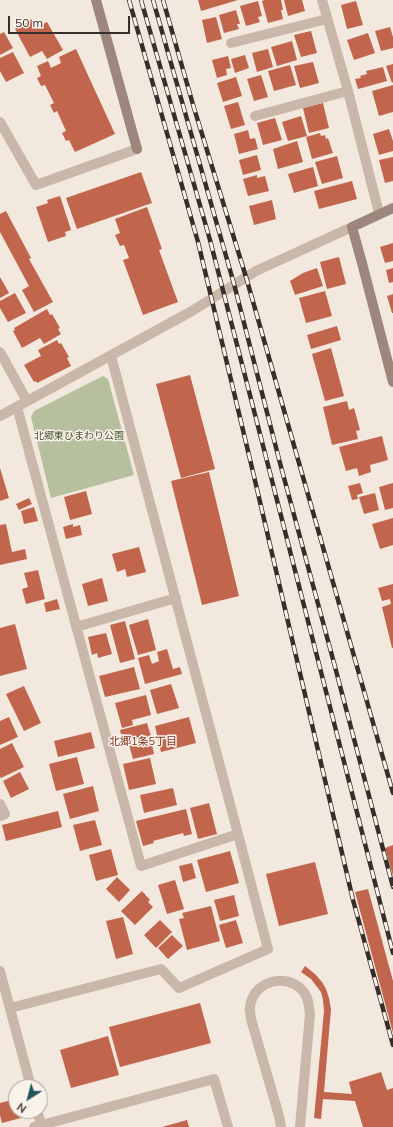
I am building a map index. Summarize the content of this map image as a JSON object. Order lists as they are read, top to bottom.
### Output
{
  "districts": ["北郷1条5丁目"],
  "parks": ["北郷東ひまわり公園"],
  "scale_bar": "50 m",
  "north": "bottom left"
}
